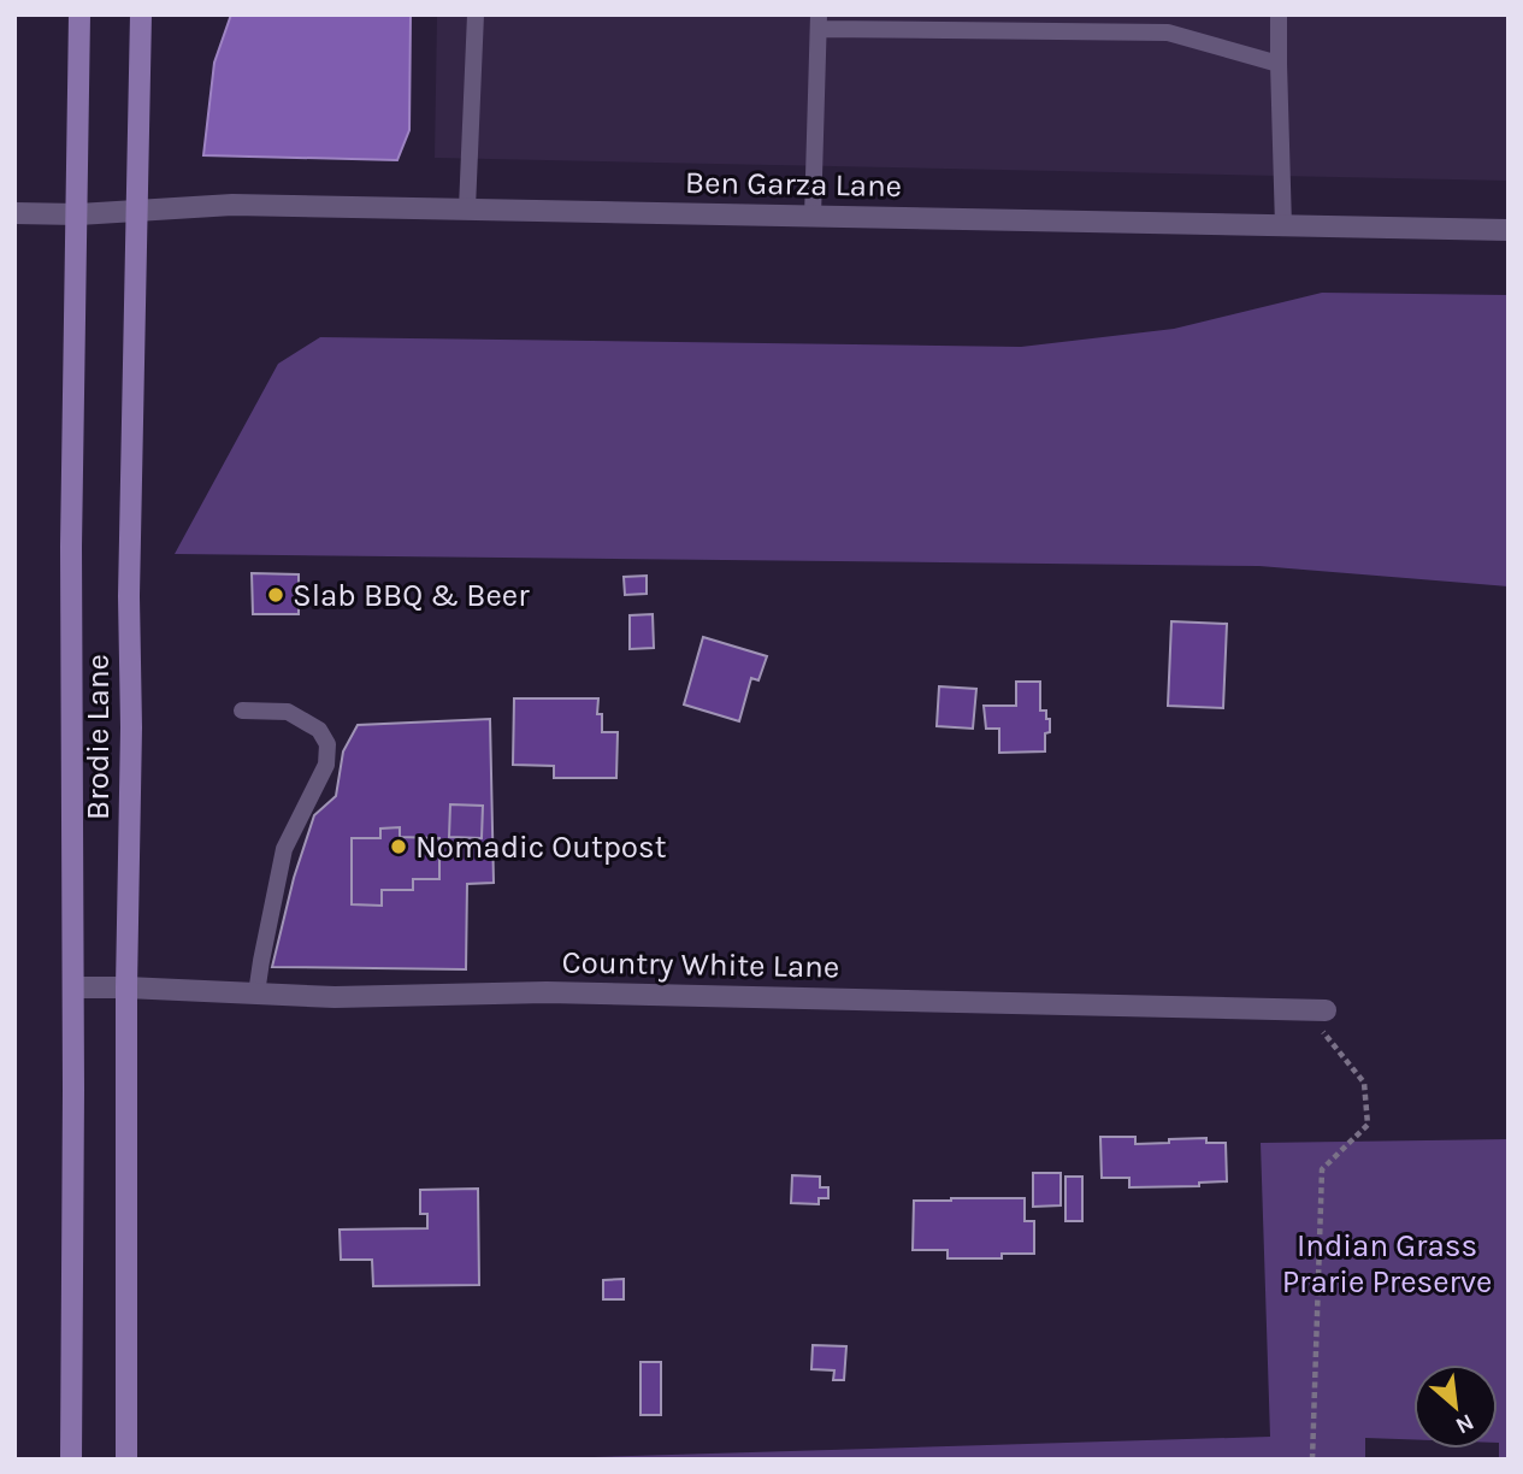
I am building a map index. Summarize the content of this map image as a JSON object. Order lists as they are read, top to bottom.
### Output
{
  "streets": {
    "main road": ["Brodie Lane"],
    "street": ["Ben Garza Lane", "Country White Lane"]
  },
  "crossings": [
    ["Ben Garza Lane", "Brodie Lane"],
    ["Brodie Lane", "Country White Lane"]
  ],
  "parks": ["Indian Grass Prarie Preserve"],
  "places": ["Slab BBQ & Beer", "Nomadic Outpost"],
  "north": "bottom right"
}
